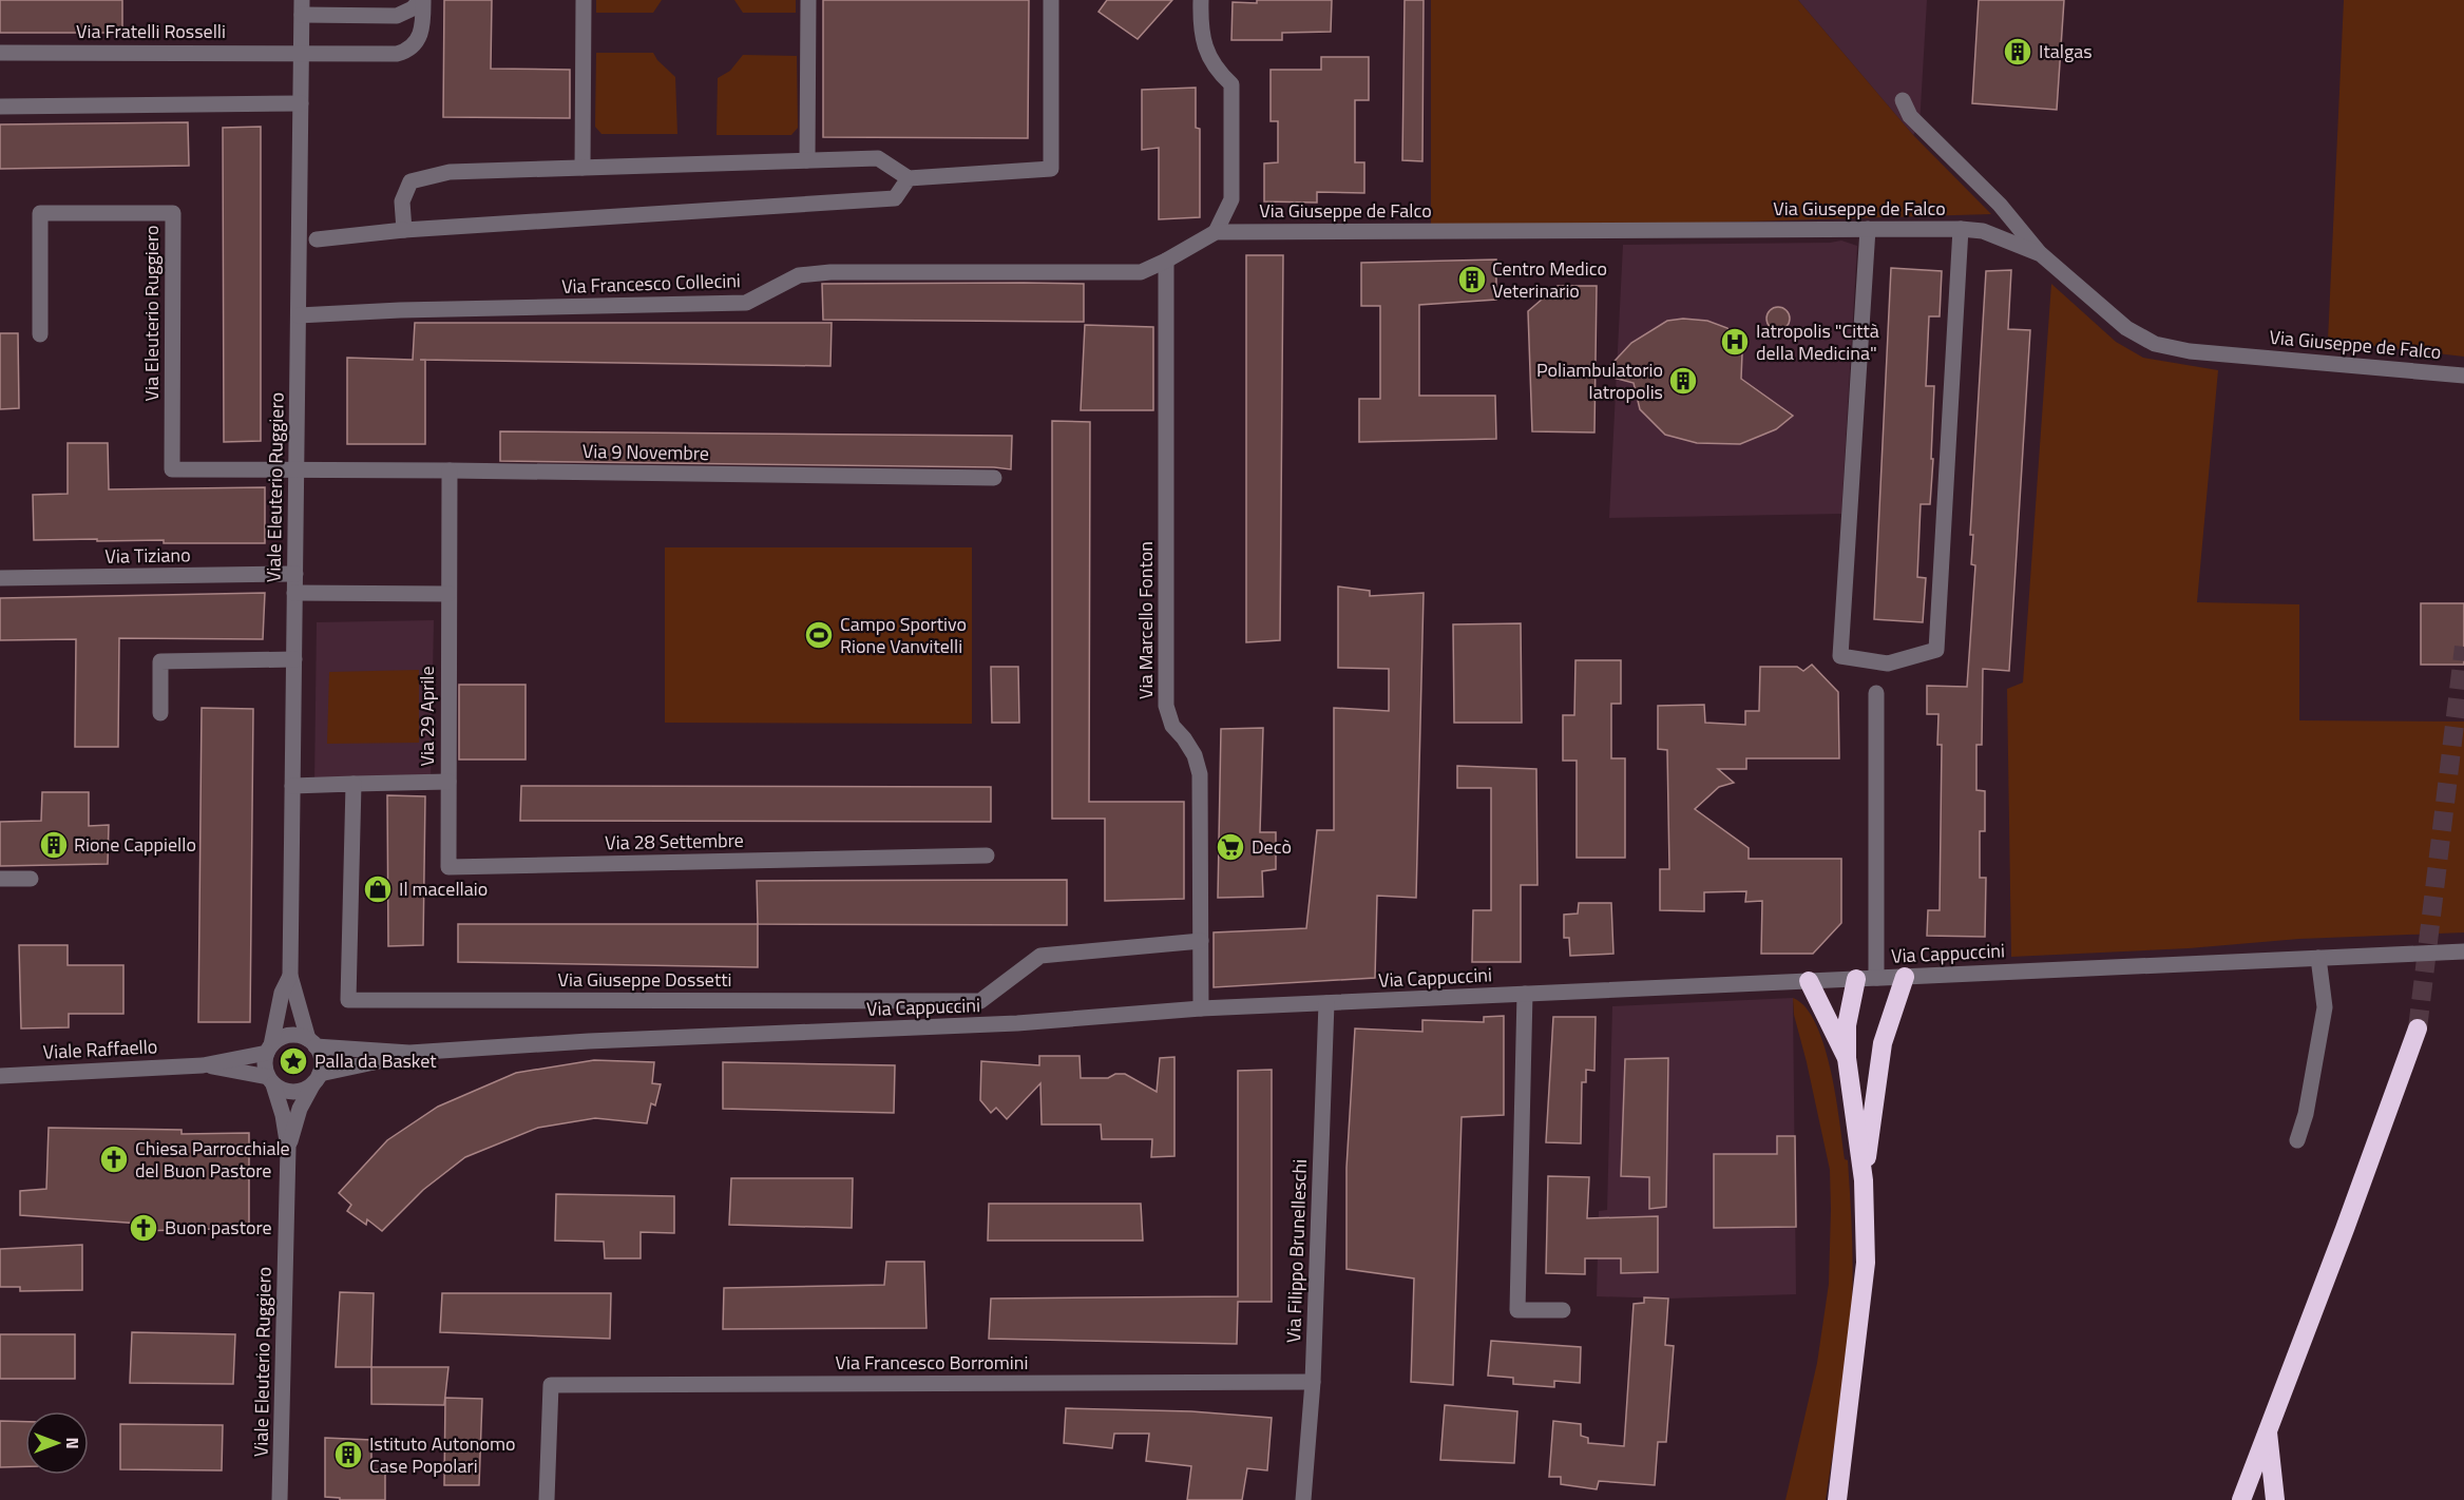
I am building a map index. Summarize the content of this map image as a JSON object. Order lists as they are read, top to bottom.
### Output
{
  "streets": {
    "street": [
      "Via Fratelli Rosselli",
      "Via Giuseppe de Falco",
      "Via Francesco Collecini",
      "Via Eleuterio Ruggiero",
      "Via 9 Novembre",
      "Viale Eleuterio Ruggiero",
      "Via Tiziano",
      "Via Marcello Fonton",
      "Via 29 Aprile",
      "Via 28 Settembre",
      "Via Cappuccini",
      "Via Giuseppe Dossetti",
      "Viale Raffaello",
      "Via Filippo Brunelleschi",
      "Via Francesco Borromini"
    ]
  },
  "crossings": [
    ["Via Fratelli Rosselli", "Viale Eleuterio Ruggiero"],
    ["Via Giuseppe de Falco", "Via Francesco Collecini"],
    ["Via Francesco Collecini", "Viale Eleuterio Ruggiero"],
    ["Via Francesco Collecini", "Via Marcello Fonton"],
    ["Via Eleuterio Ruggiero", "Via 9 Novembre"],
    ["Via Eleuterio Ruggiero", "Viale Eleuterio Ruggiero"],
    ["Via 9 Novembre", "Viale Eleuterio Ruggiero"],
    ["Via 9 Novembre", "Via 29 Aprile"],
    ["Viale Eleuterio Ruggiero", "Via Tiziano"],
    ["Viale Eleuterio Ruggiero", "Via Cappuccini"],
    ["Viale Eleuterio Ruggiero", "Viale Raffaello"],
    ["Via Marcello Fonton", "Via Cappuccini"],
    ["Via Marcello Fonton", "Via Giuseppe Dossetti"],
    ["Via 29 Aprile", "Via 28 Settembre"],
    ["Via 29 Aprile", "Via Giuseppe Dossetti"],
    ["Via Cappuccini", "Viale Raffaello"],
    ["Via Cappuccini", "Via Filippo Brunelleschi"],
    ["Via Filippo Brunelleschi", "Via Francesco Borromini"]
  ],
  "places": {
    "building": [
      "Italgas",
      "Centro Medico Veterinario",
      "Poliambulatorio Iatropolis",
      "Rione Cappiello",
      "Istituto Autonomo Case Popolari"
    ],
    "hospital": ["Iatropolis \"Città della Medicina\""],
    "sports": ["Campo Sportivo Rione Vanvitelli"],
    "supermarket": ["Decò"],
    "shop": ["Il macellaio"],
    "place": ["Palla da Basket"],
    "church": ["Chiesa Parrocchiale del Buon Pastore", "Buon pastore"]
  },
  "north": "right"
}
